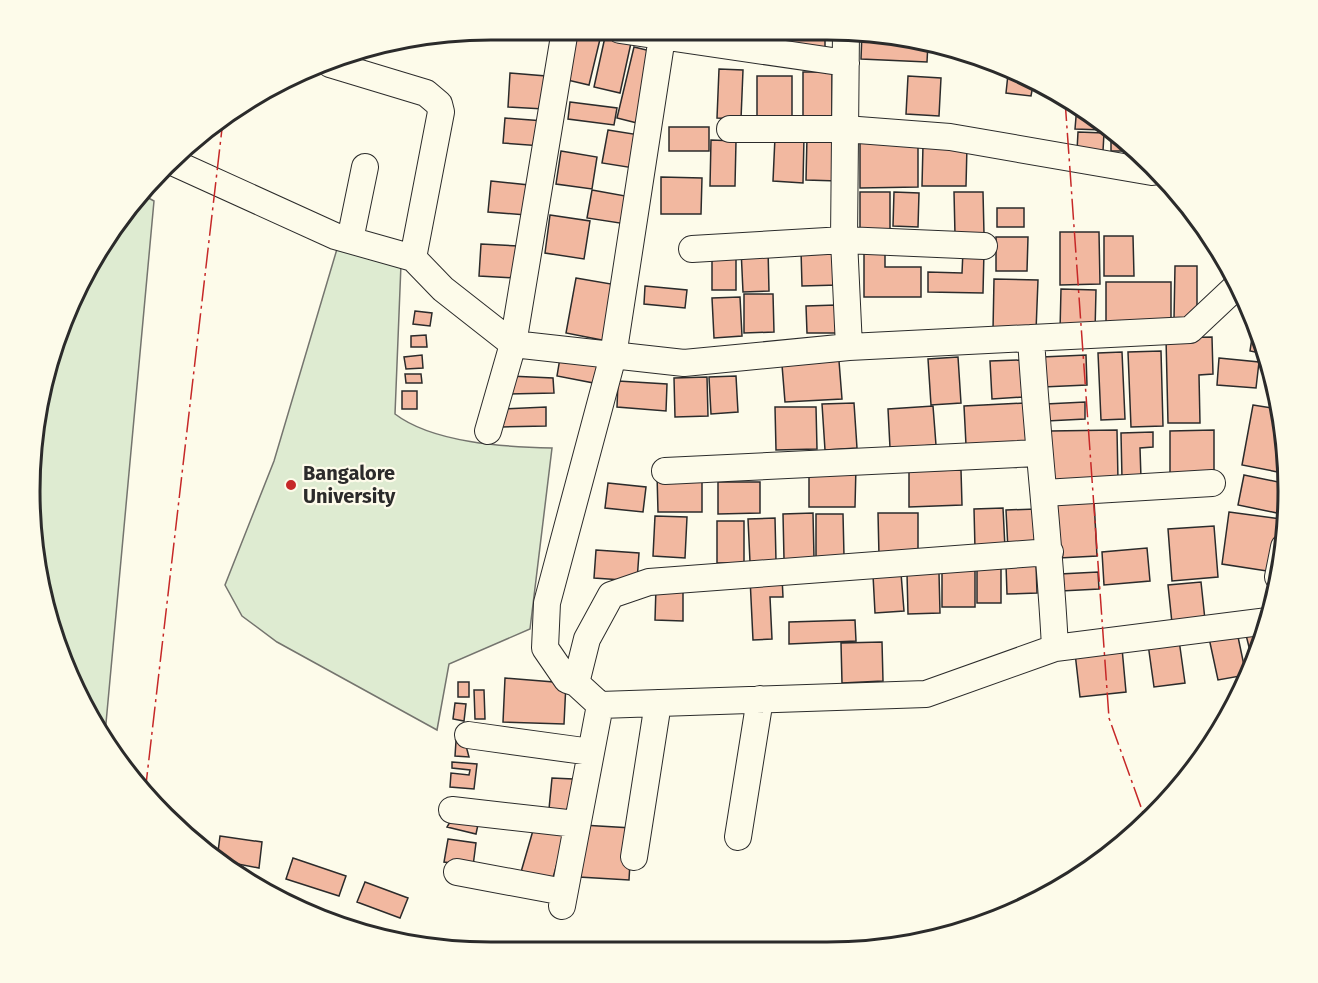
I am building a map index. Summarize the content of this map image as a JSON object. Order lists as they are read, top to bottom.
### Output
{
  "places": ["Bangalore University"]
}
